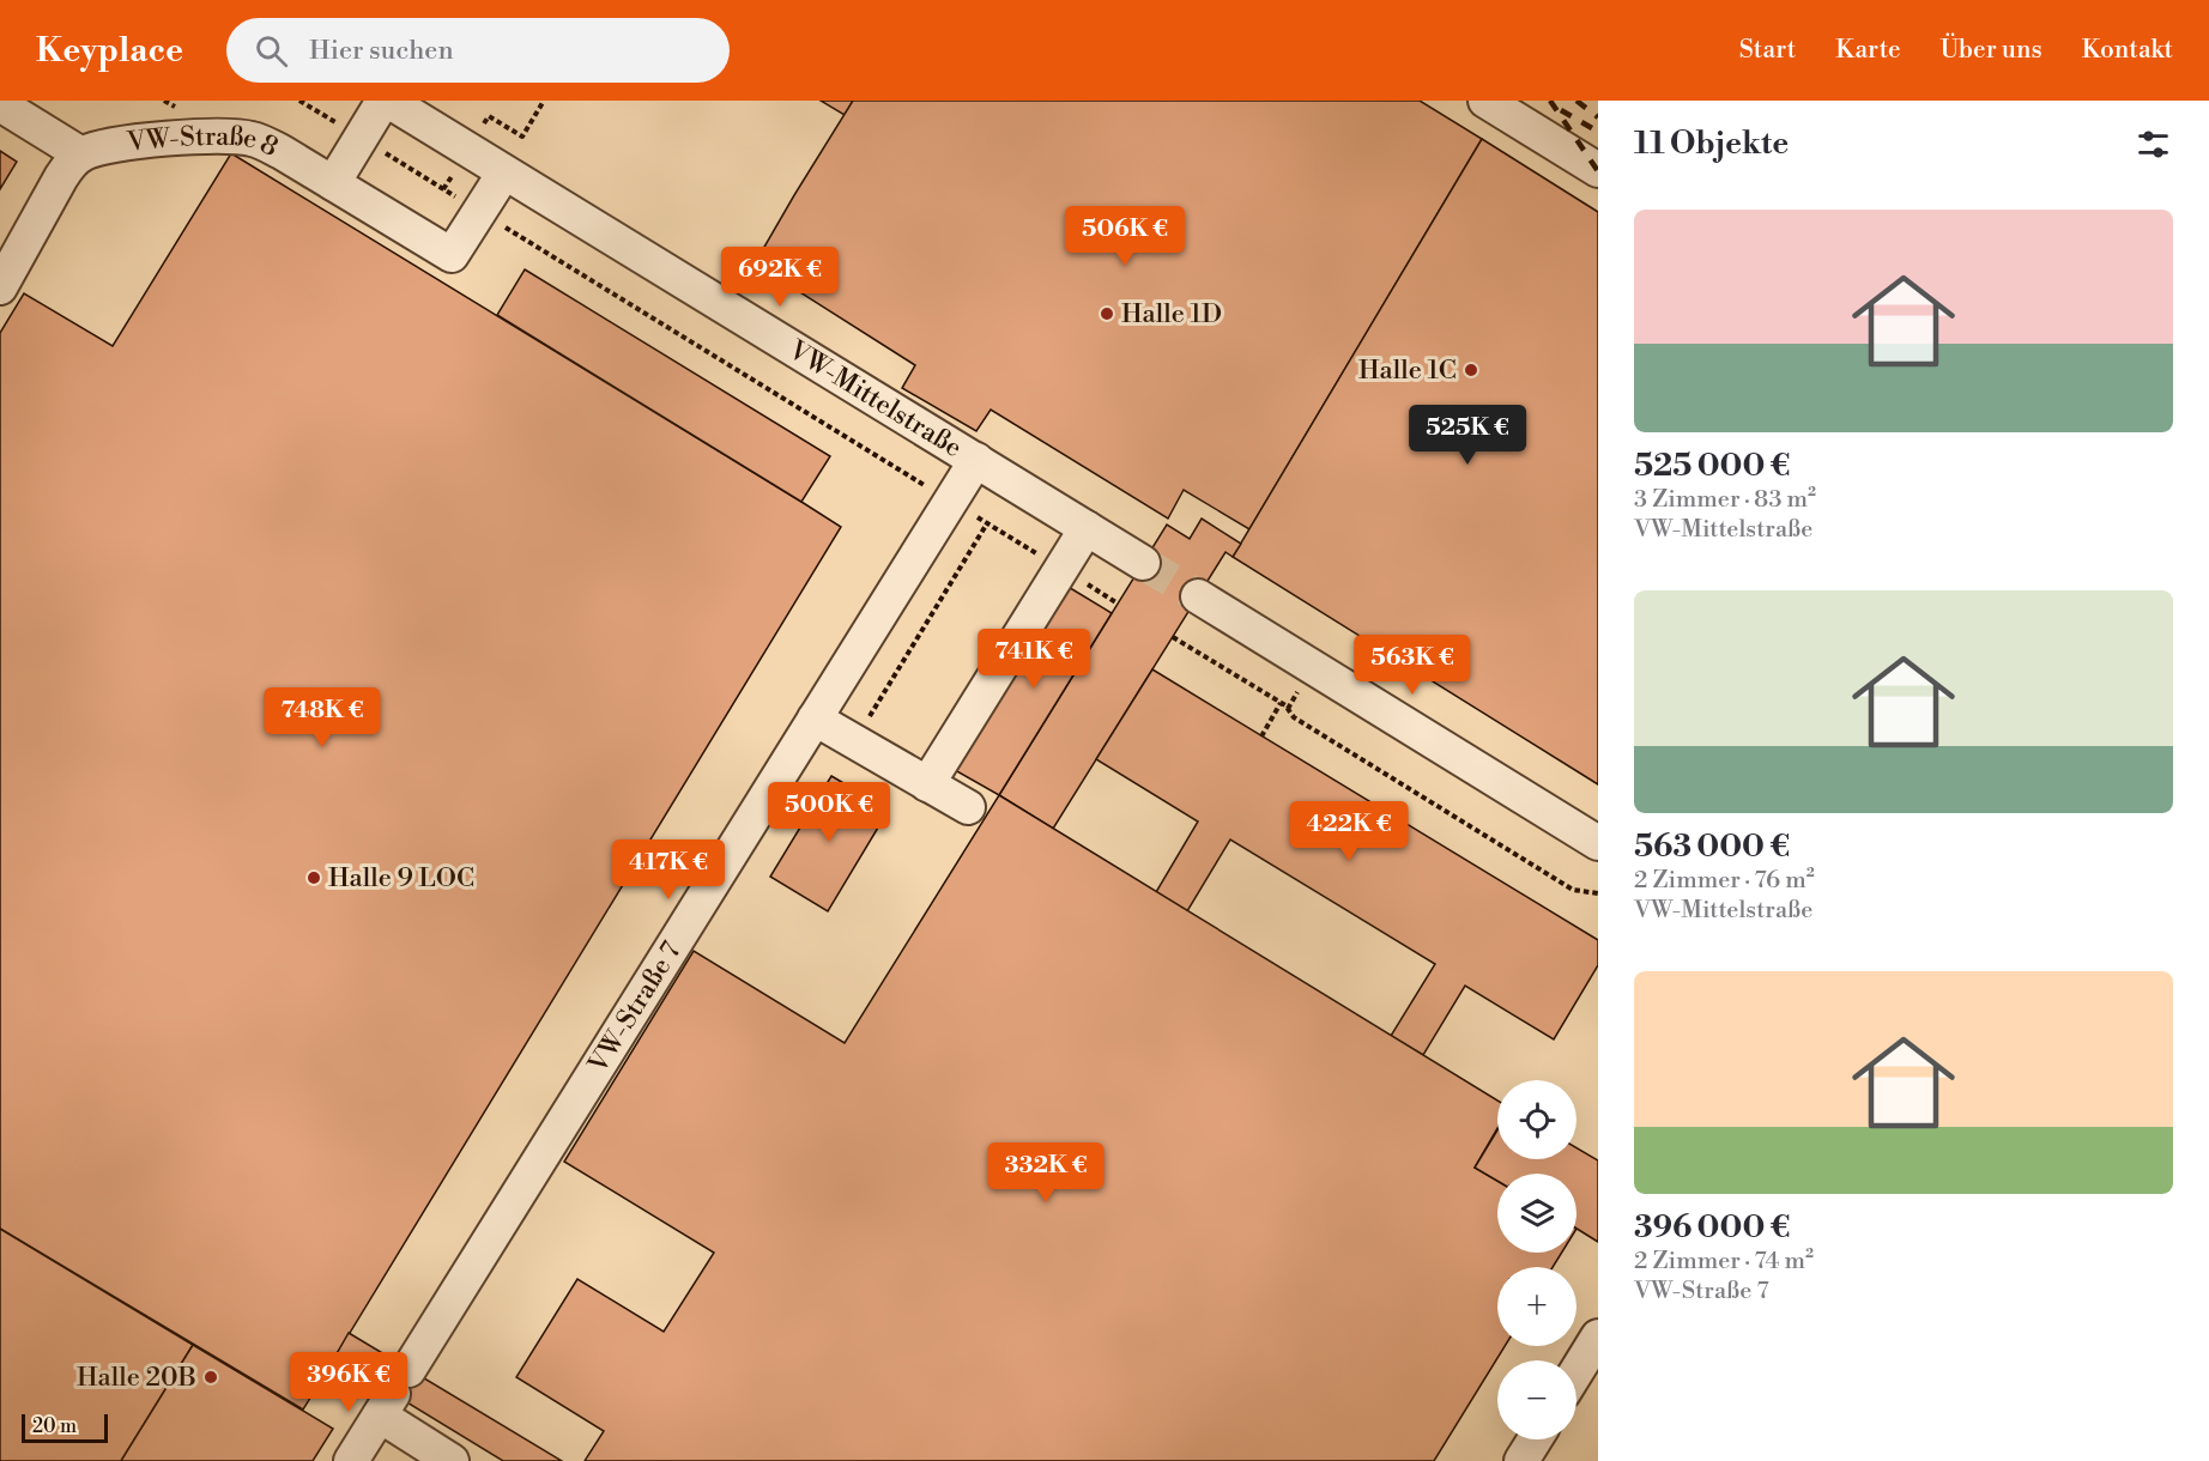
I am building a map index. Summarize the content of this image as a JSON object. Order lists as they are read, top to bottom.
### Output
{
  "streets": {
    "street": ["VW-Straße 8", "VW-Mittelstraße", "VW-Straße 7"]
  },
  "crossings": [
    ["VW-Mittelstraße", "VW-Straße 7"]
  ],
  "places": [
    "Halle 1D",
    "Halle 1C",
    "Halle 9 LOC",
    "Halle 20B"
  ],
  "scale_bar": "20 m",
  "page": {
    "header": "Keyplace",
    "search": "Hier suchen",
    "nav": [
      "Start",
      "Karte",
      "Über uns",
      "Kontakt"
    ],
    "heading": "11 Objekte",
    "list": [
      {
        "name": "525 000 €",
        "note": "3 Zimmer · 83 m² · VW-Mittelstraße"
      },
      {
        "name": "563 000 €",
        "note": "2 Zimmer · 76 m² · VW-Mittelstraße"
      },
      {
        "name": "396 000 €",
        "note": "2 Zimmer · 74 m² · VW-Straße 7"
      }
    ],
    "price": [
      "506K €",
      "692K €",
      "525K €",
      "741K €",
      "563K €",
      "748K €",
      "500K €",
      "422K €",
      "417K €",
      "332K €",
      "396K €"
    ],
    "map_buttons": ["+", "−"],
    "scale": "20 m"
  }
}
